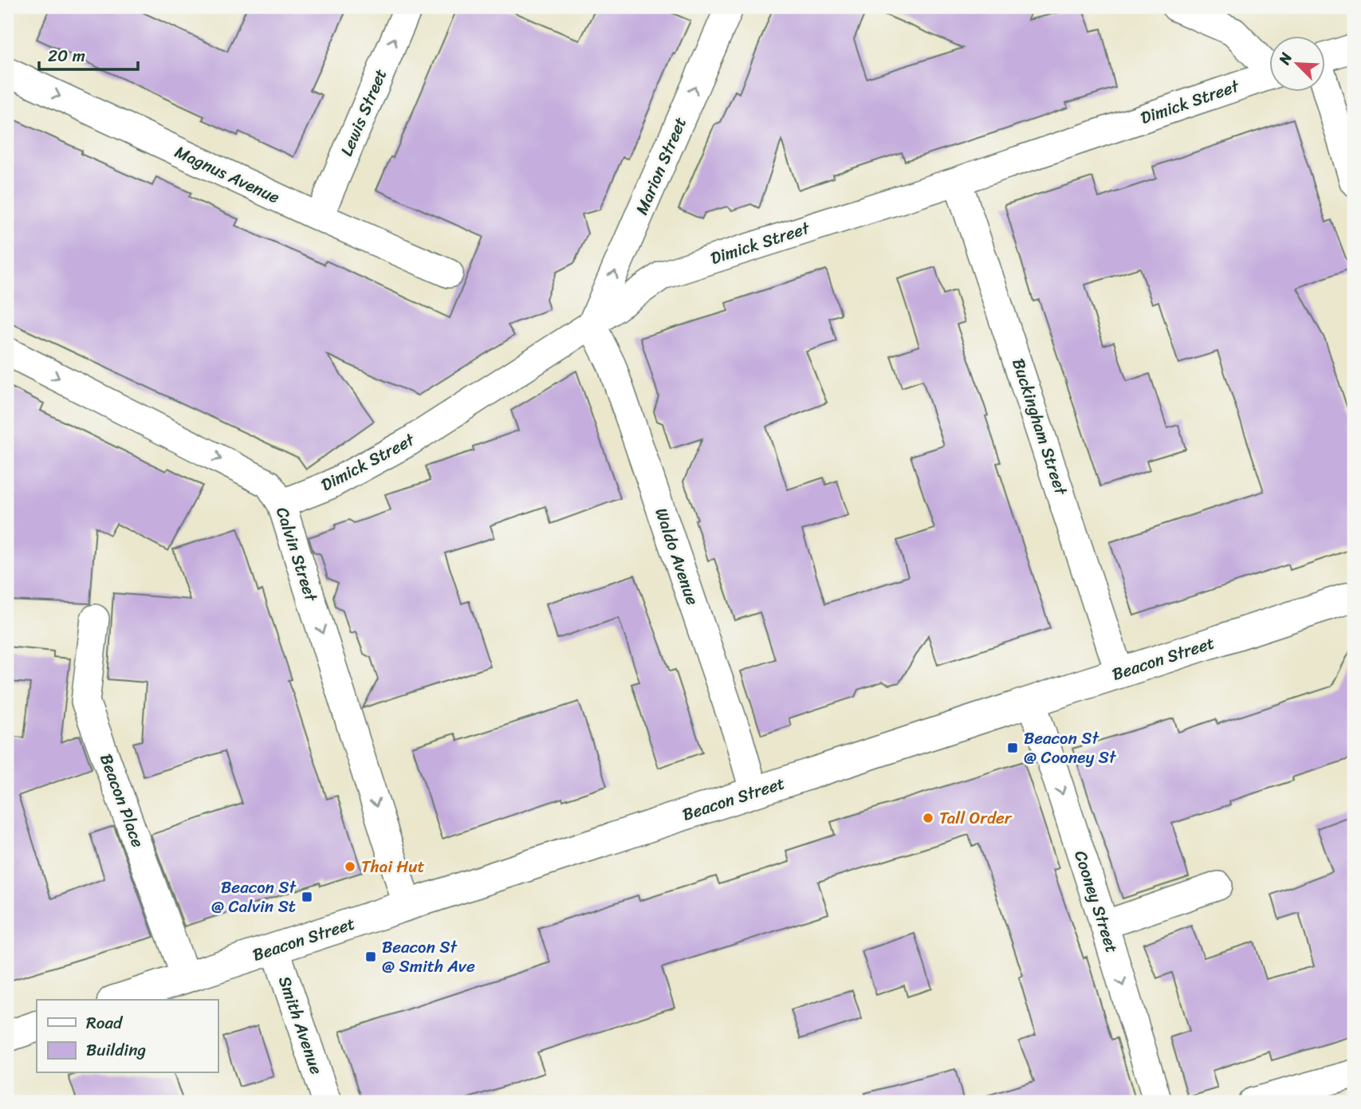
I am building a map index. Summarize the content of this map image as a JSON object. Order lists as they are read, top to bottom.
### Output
{
  "streets": {
    "main road": ["Beacon Street"],
    "street": [
      "Dimick Street",
      "Lewis Street",
      "Marion Street",
      "Magnus Avenue",
      "Buckingham Street",
      "Calvin Street",
      "Waldo Avenue",
      "Beacon Place",
      "Cooney Street",
      "Smith Avenue"
    ]
  },
  "crossings": [
    ["Dimick Street", "Marion Street"],
    ["Dimick Street", "Buckingham Street"],
    ["Dimick Street", "Calvin Street"],
    ["Dimick Street", "Waldo Avenue"],
    ["Lewis Street", "Magnus Avenue"],
    ["Marion Street", "Waldo Avenue"],
    ["Buckingham Street", "Beacon Street"],
    ["Calvin Street", "Beacon Street"],
    ["Waldo Avenue", "Beacon Street"],
    ["Beacon Street", "Beacon Place"],
    ["Beacon Street", "Cooney Street"],
    ["Beacon Street", "Smith Avenue"]
  ],
  "one_way": [
    "Lewis Street",
    "Marion Street",
    "Magnus Avenue",
    "Calvin Street",
    "Cooney Street"
  ],
  "places": {
    "transit": ["Beacon St @ Cooney St", "Beacon St @ Calvin St", "Beacon St @ Smith Ave"],
    "other": ["Tall Order", "Thai Hut"]
  },
  "legend": ["Road", "Building"],
  "scale_bar": "20 m",
  "north": "top left"
}
